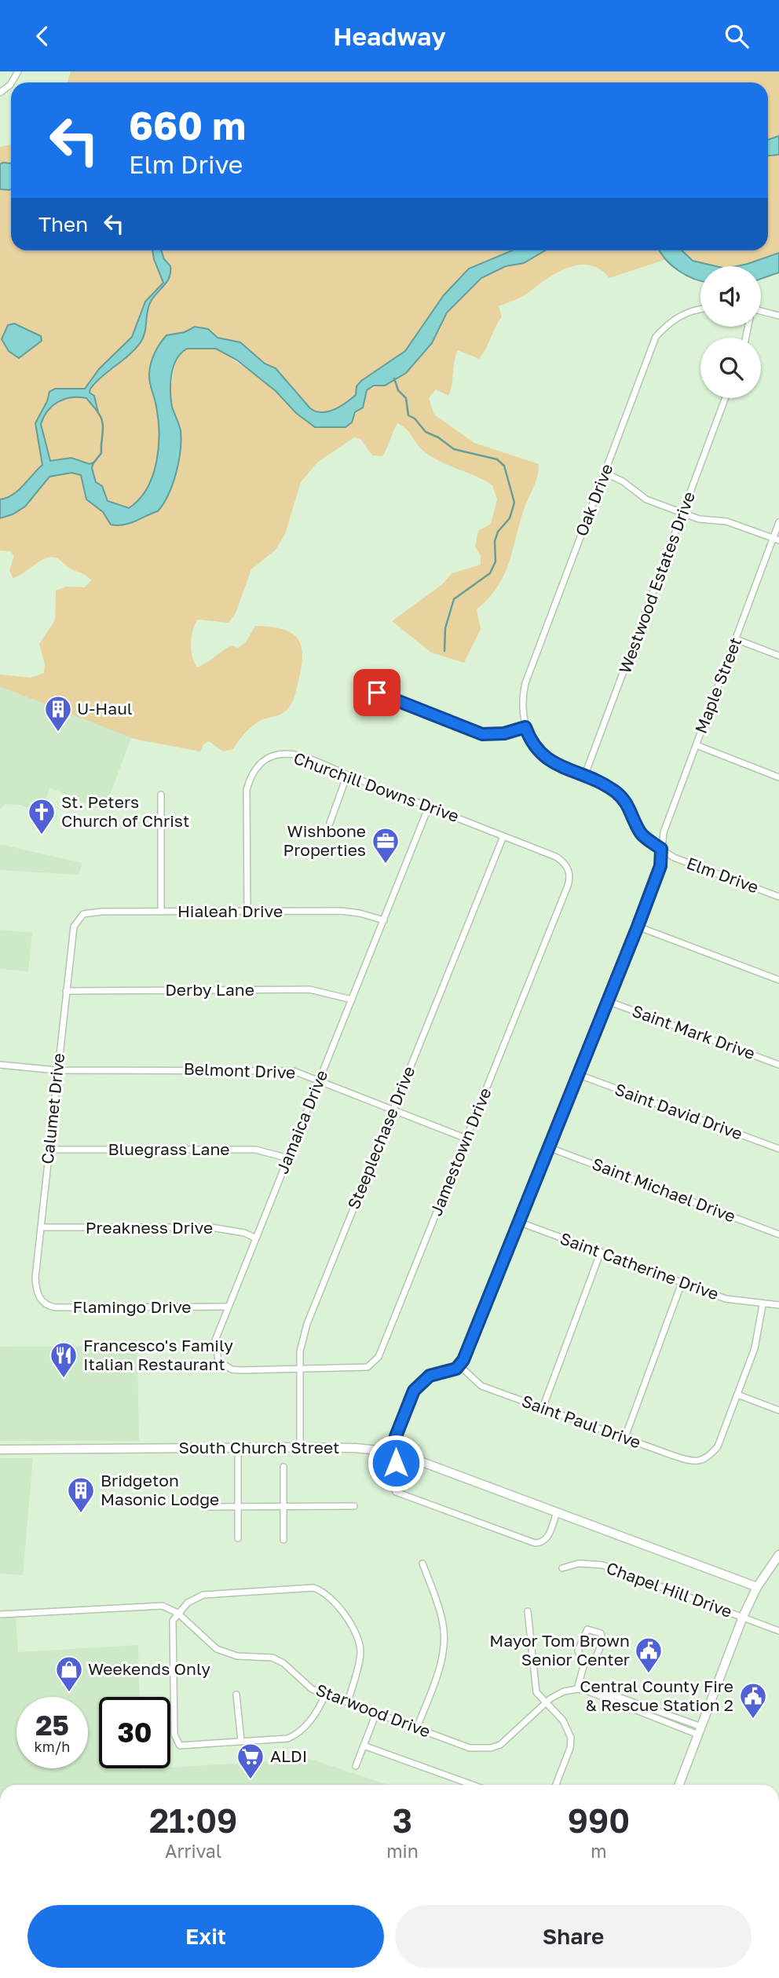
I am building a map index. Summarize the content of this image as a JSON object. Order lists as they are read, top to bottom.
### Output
{
  "streets": {
    "street": [
      "Oak Drive",
      "Westwood Estates Drive",
      "Maple Street",
      "Churchill Downs Drive",
      "Elm Drive",
      "Hialeah Drive",
      "Derby Lane",
      "Saint Mark Drive",
      "Belmont Drive",
      "Calumet Drive",
      "Saint David Drive",
      "Jamaica Drive",
      "Steeplechase Drive",
      "Bluegrass Lane",
      "Jamestown Drive",
      "Saint Michael Drive",
      "Preakness Drive",
      "Saint Catherine Drive",
      "Flamingo Drive",
      "Saint Paul Drive",
      "South Church Street",
      "Chapel Hill Drive",
      "Starwood Drive"
    ]
  },
  "crossings": [
    ["Oak Drive", "Elm Drive"],
    ["Westwood Estates Drive", "Elm Drive"],
    ["Maple Street", "Elm Drive"],
    ["Maple Street", "Saint Mark Drive"],
    ["Maple Street", "Saint David Drive"],
    ["Maple Street", "Saint Michael Drive"],
    ["Maple Street", "Saint Catherine Drive"],
    ["Maple Street", "Saint Paul Drive"],
    ["Churchill Downs Drive", "Hialeah Drive"],
    ["Churchill Downs Drive", "Jamaica Drive"],
    ["Churchill Downs Drive", "Steeplechase Drive"],
    ["Churchill Downs Drive", "Jamestown Drive"],
    ["Hialeah Drive", "Calumet Drive"],
    ["Hialeah Drive", "Jamaica Drive"],
    ["Derby Lane", "Calumet Drive"],
    ["Derby Lane", "Jamaica Drive"],
    ["Belmont Drive", "Calumet Drive"],
    ["Belmont Drive", "Jamaica Drive"],
    ["Belmont Drive", "Steeplechase Drive"],
    ["Belmont Drive", "Jamestown Drive"],
    ["Calumet Drive", "Bluegrass Lane"],
    ["Calumet Drive", "Preakness Drive"],
    ["Calumet Drive", "Flamingo Drive"],
    ["Jamaica Drive", "Steeplechase Drive"],
    ["Jamaica Drive", "Bluegrass Lane"],
    ["Jamaica Drive", "Jamestown Drive"],
    ["Jamaica Drive", "Preakness Drive"],
    ["Jamaica Drive", "Flamingo Drive"],
    ["Steeplechase Drive", "Jamestown Drive"],
    ["Steeplechase Drive", "South Church Street"]
  ],
  "places": {
    "building": ["U-Haul", "Bridgeton Masonic Lodge"],
    "church": ["St. Peters Church of Christ"],
    "office": ["Wishbone Properties"],
    "restaurant": ["Francesco's Family Italian Restaurant"],
    "public building": ["Mayor Tom Brown Senior Center", "Central County Fire & Rescue Station 2"],
    "shop": ["Weekends Only"],
    "supermarket": ["ALDI"]
  },
  "page": {
    "header": "Headway",
    "turn": ["660 m", "Elm Drive"],
    "then": "Then",
    "speed": "25 km/h",
    "limit": "30",
    "eta": [
      "21:09",
      "Arrival",
      "3",
      "min",
      "990",
      "m"
    ],
    "buttons": ["Exit", "Share"]
  }
}
